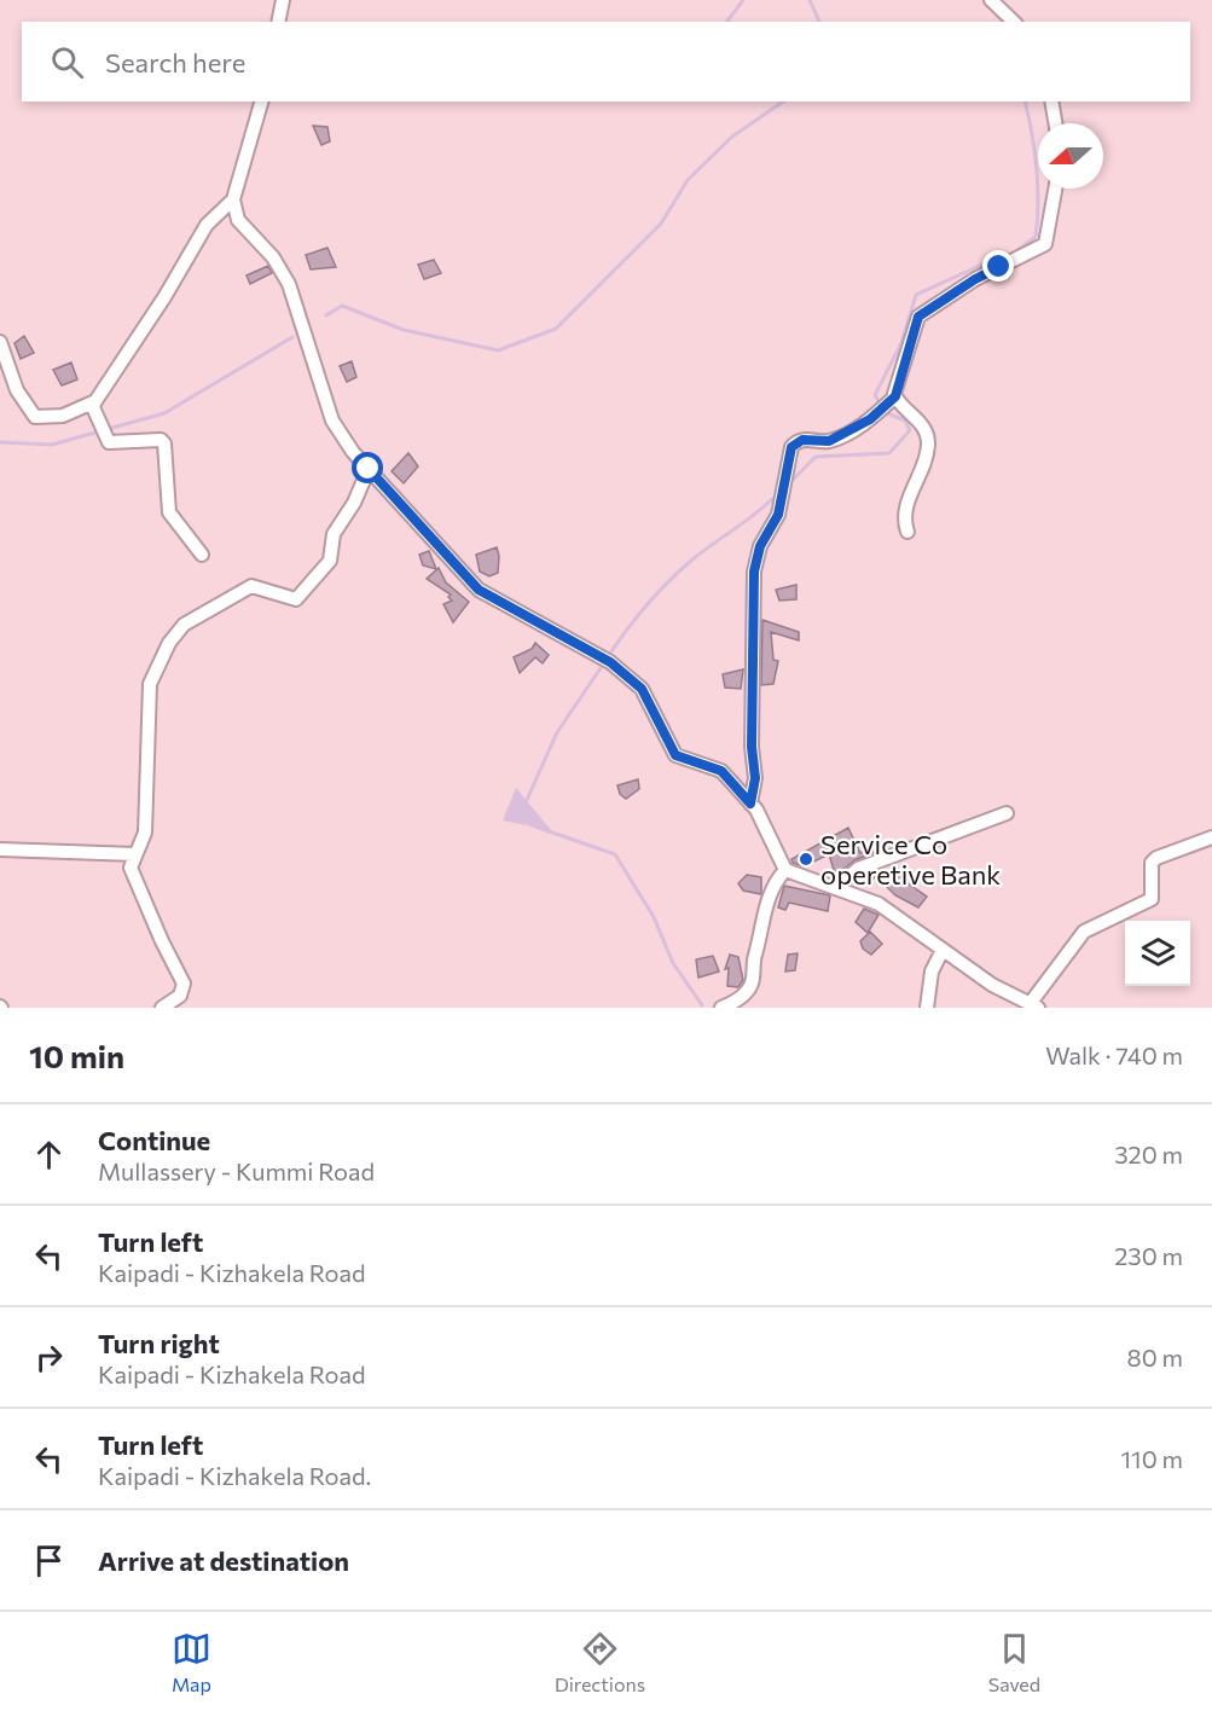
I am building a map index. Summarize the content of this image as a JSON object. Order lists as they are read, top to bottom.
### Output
{
  "places": ["Service Co operetive Bank"],
  "north": "left",
  "page": {
    "search": "Search here",
    "heading": ["10 min", "Walk · 740 m"],
    "list": [
      ["Continue", "Mullassery - Kummi Road", "320 m"],
      ["Turn left", "Kaipadi - Kizhakela Road", "230 m"],
      ["Turn right", "Kaipadi - Kizhakela Road", "80 m"],
      ["Turn left", "Kaipadi - Kizhakela Road.", "110 m"],
      "Arrive at destination"
    ],
    "nav": ["Map", "Directions", "Saved"]
  }
}
